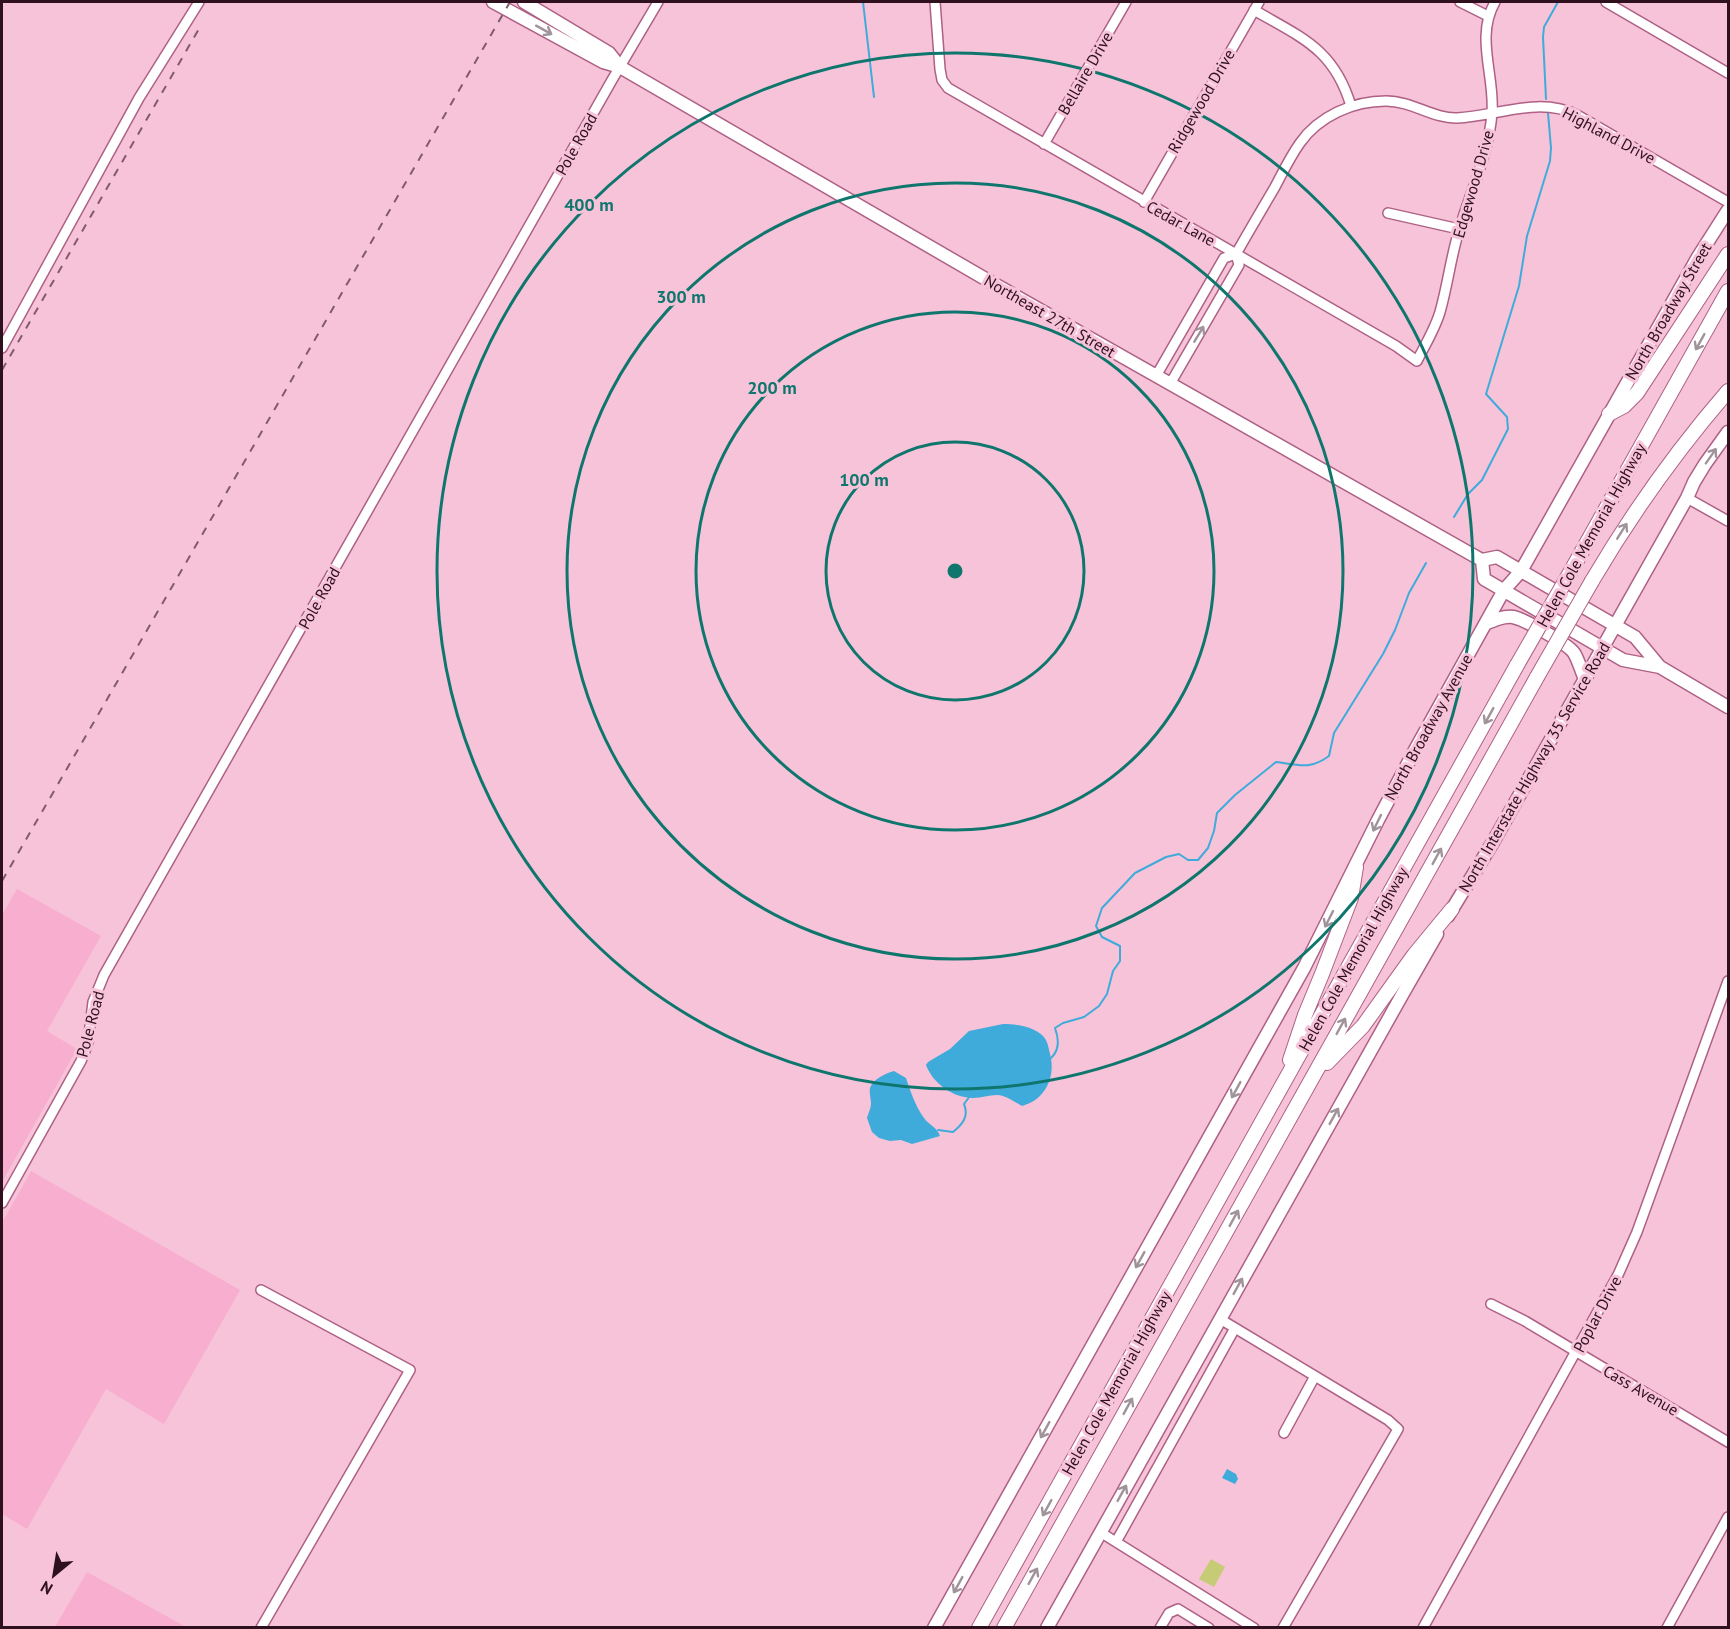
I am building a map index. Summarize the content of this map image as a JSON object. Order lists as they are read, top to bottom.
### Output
{
  "streets": {
    "highway": ["Helen Cole Memorial Highway"],
    "main road": [
      "North Broadway Street",
      "Northeast 27th Street",
      "North Broadway Avenue",
      "North Interstate Highway 35 Service Road"
    ],
    "street": [
      "Bellaire Drive",
      "Ridgewood Drive",
      "Highland Drive",
      "Pole Road",
      "Edgewood Drive",
      "Cedar Lane",
      "Poplar Drive",
      "Cass Avenue"
    ]
  },
  "crossings": [
    ["Bellaire Drive", "Cedar Lane"],
    ["Ridgewood Drive", "Cedar Lane"],
    ["Highland Drive", "Edgewood Drive"],
    ["Highland Drive", "Cedar Lane"],
    ["Highland Drive", "Northeast 27th Street"],
    ["Pole Road", "Northeast 27th Street"],
    ["Edgewood Drive", "Cedar Lane"],
    ["Northeast 27th Street", "North Broadway Avenue"],
    ["Northeast 27th Street", "North Interstate Highway 35 Service Road"],
    ["Poplar Drive", "Cass Avenue"]
  ],
  "one_way": ["North Broadway Avenue", "North Interstate Highway 35 Service Road"],
  "north": "bottom left",
  "rings": [
    "400 m",
    "300 m",
    "200 m",
    "100 m"
  ]
}
